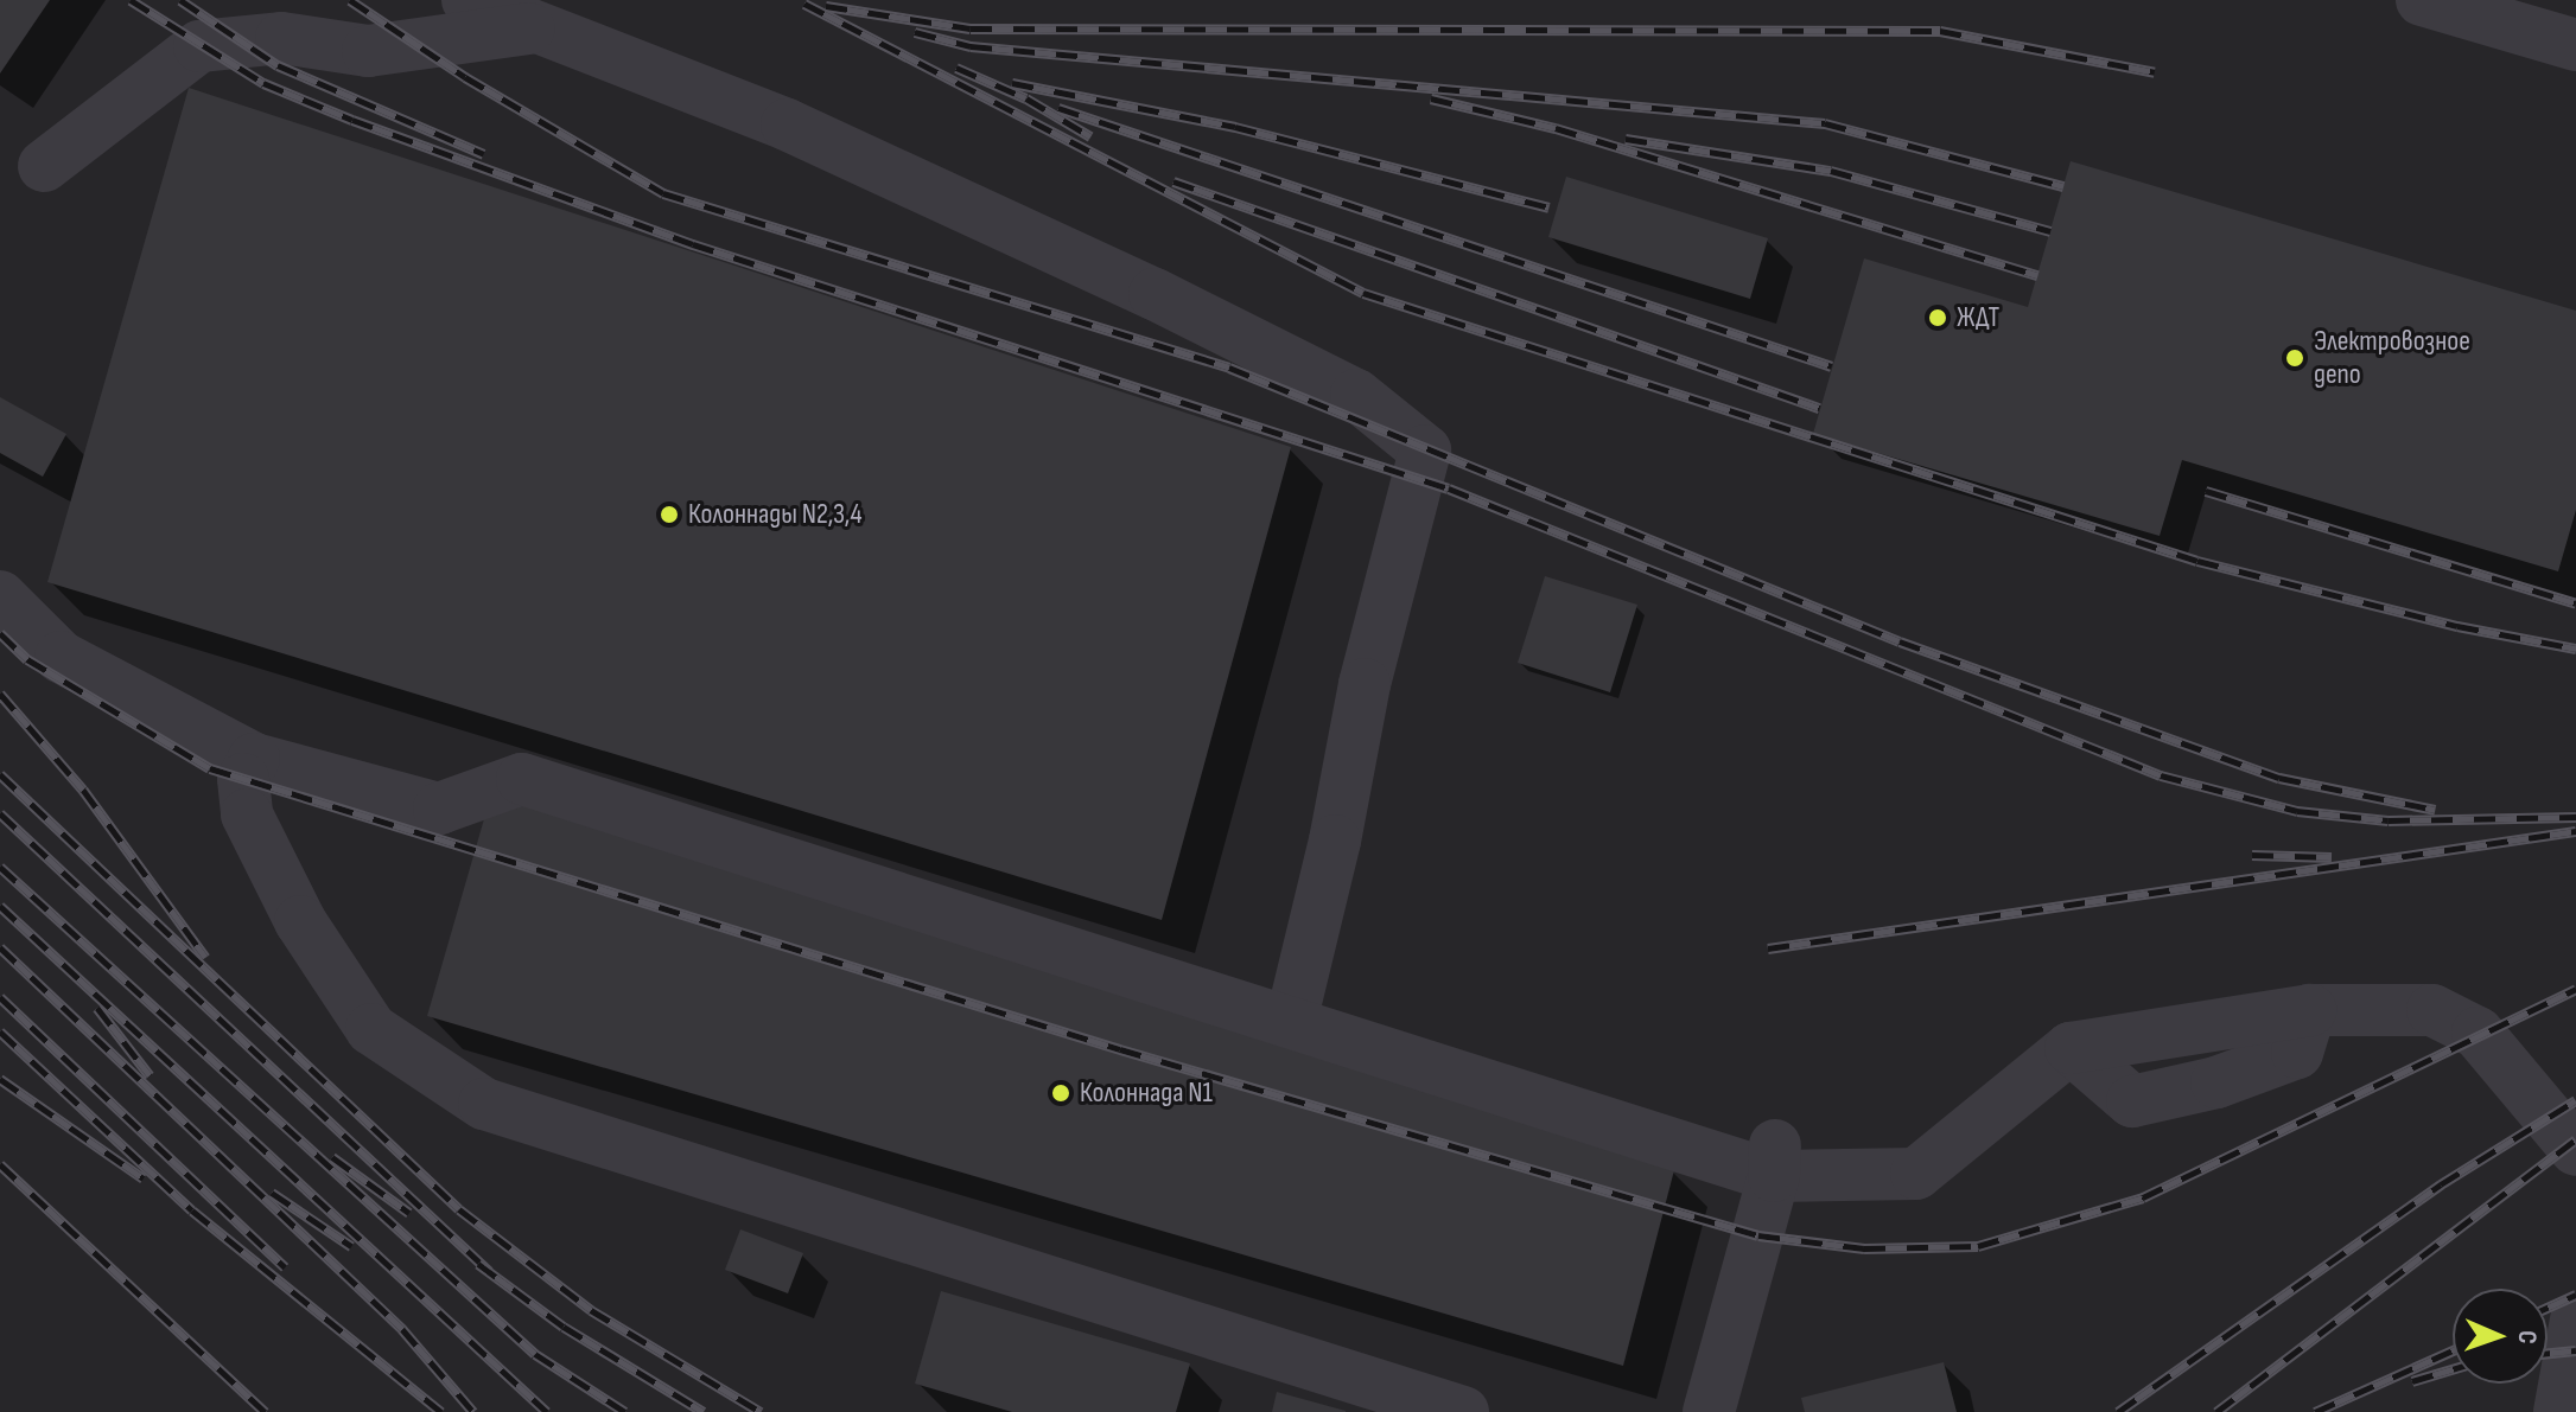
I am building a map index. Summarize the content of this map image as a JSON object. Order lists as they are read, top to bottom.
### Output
{
  "places": [
    "ЖДТ",
    "Электровозное депо",
    "Колоннады N2,3,4",
    "Колоннада N1"
  ],
  "north": "right"
}
